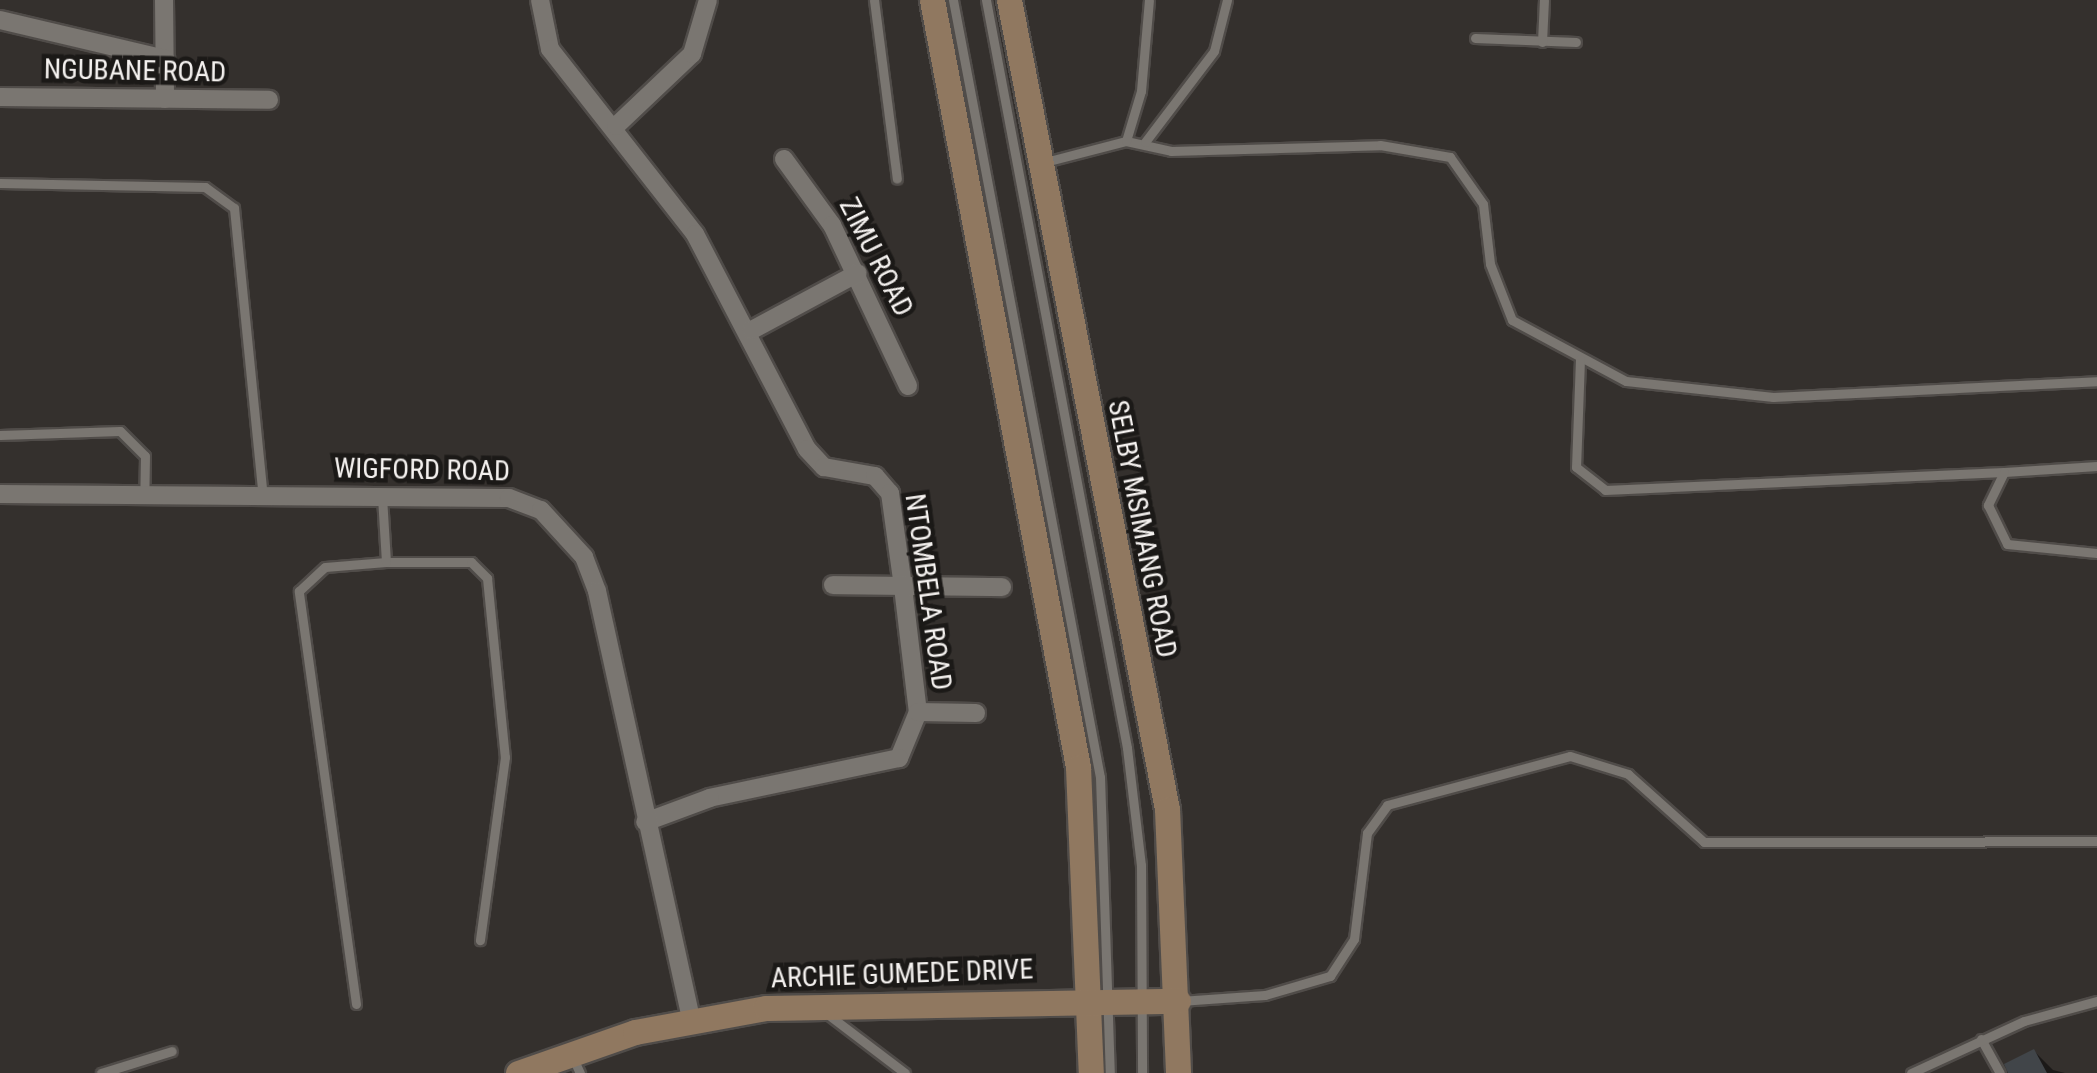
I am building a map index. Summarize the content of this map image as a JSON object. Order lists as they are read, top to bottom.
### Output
{
  "streets": {
    "main road": ["SELBY MSIMANG ROAD", "ARCHIE GUMEDE DRIVE"],
    "street": [
      "NGUBANE ROAD",
      "ZIMU ROAD",
      "WIGFORD ROAD",
      "NTOMBELA ROAD"
    ]
  },
  "crossings": [
    ["WIGFORD ROAD", "NTOMBELA ROAD"],
    ["WIGFORD ROAD", "ARCHIE GUMEDE DRIVE"],
    ["SELBY MSIMANG ROAD", "ARCHIE GUMEDE DRIVE"]
  ]
}
